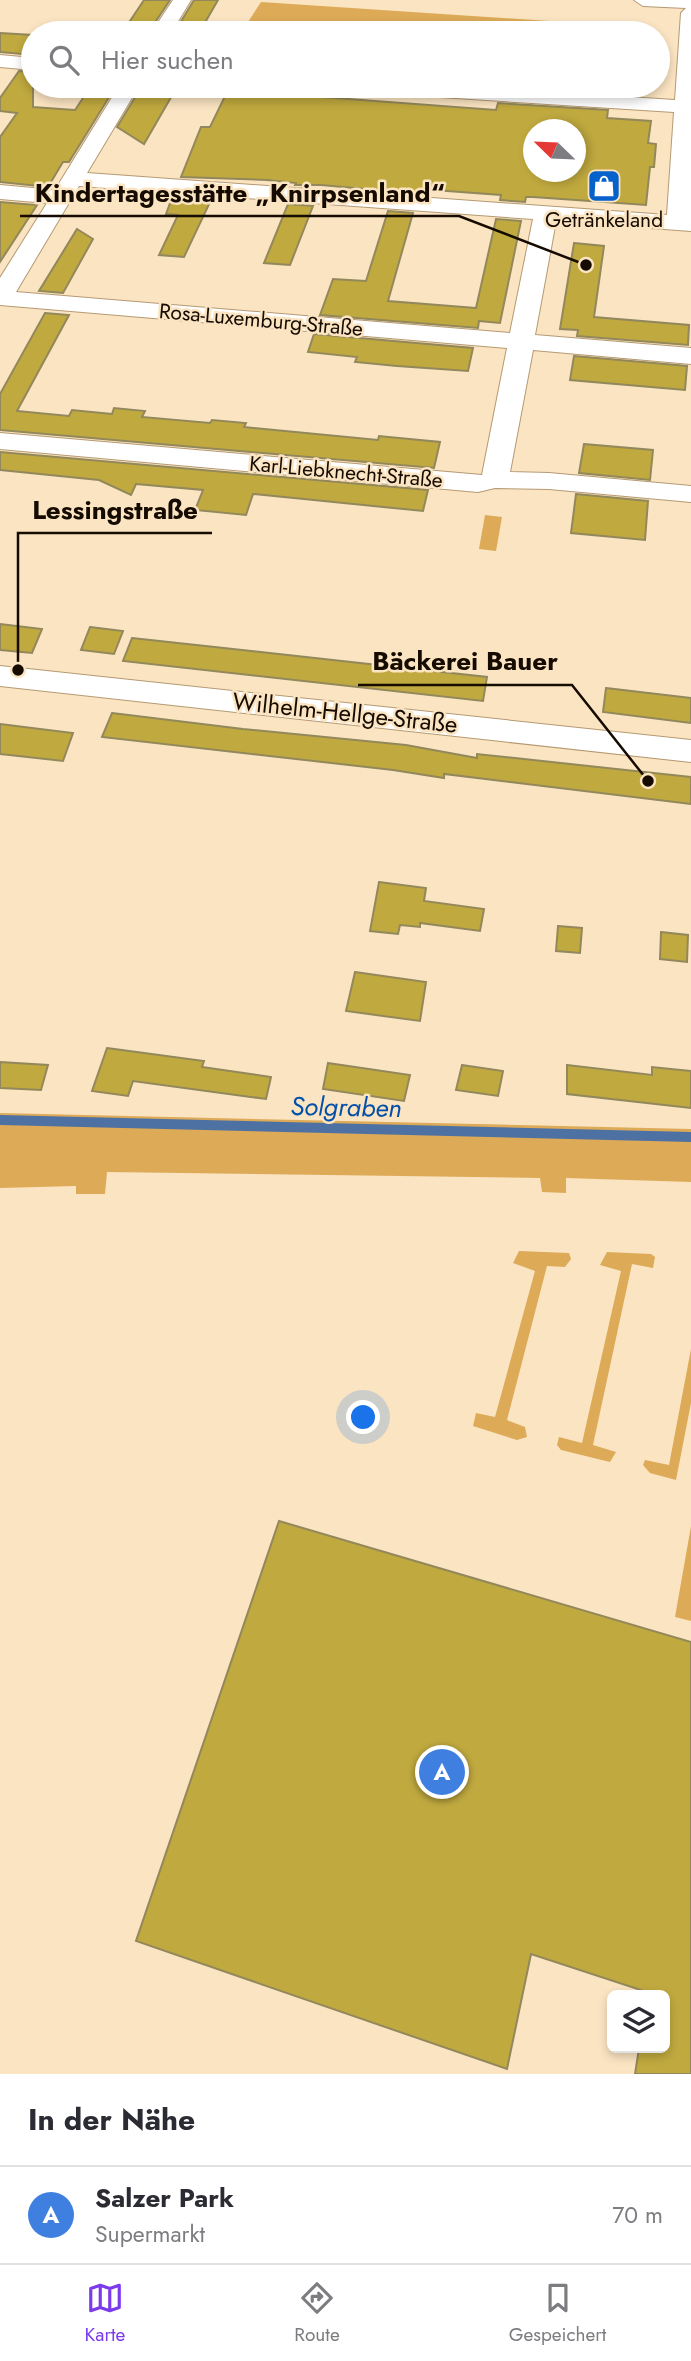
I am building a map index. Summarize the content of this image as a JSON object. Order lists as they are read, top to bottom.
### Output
{
  "streets": {
    "street": ["Rosa-Luxemburg-Straße", "Karl-Liebknecht-Straße", "Wilhelm-Hellge-Straße"]
  },
  "water": ["Solgraben"],
  "places": {
    "shop": ["Getränkeland"],
    "other": ["Kindertagesstätte „Knirpsenland“", "Lessingstraße", "Bäckerei Bauer"]
  },
  "north": "top left",
  "page": {
    "search": "Hier suchen",
    "pins": "A",
    "heading": "In der Nähe",
    "list": [
      {
        "mark": "A",
        "name": "Salzer Park",
        "note": "Supermarkt",
        "value": "70 m"
      }
    ],
    "nav": ["Karte", "Route", "Gespeichert"]
  }
}
